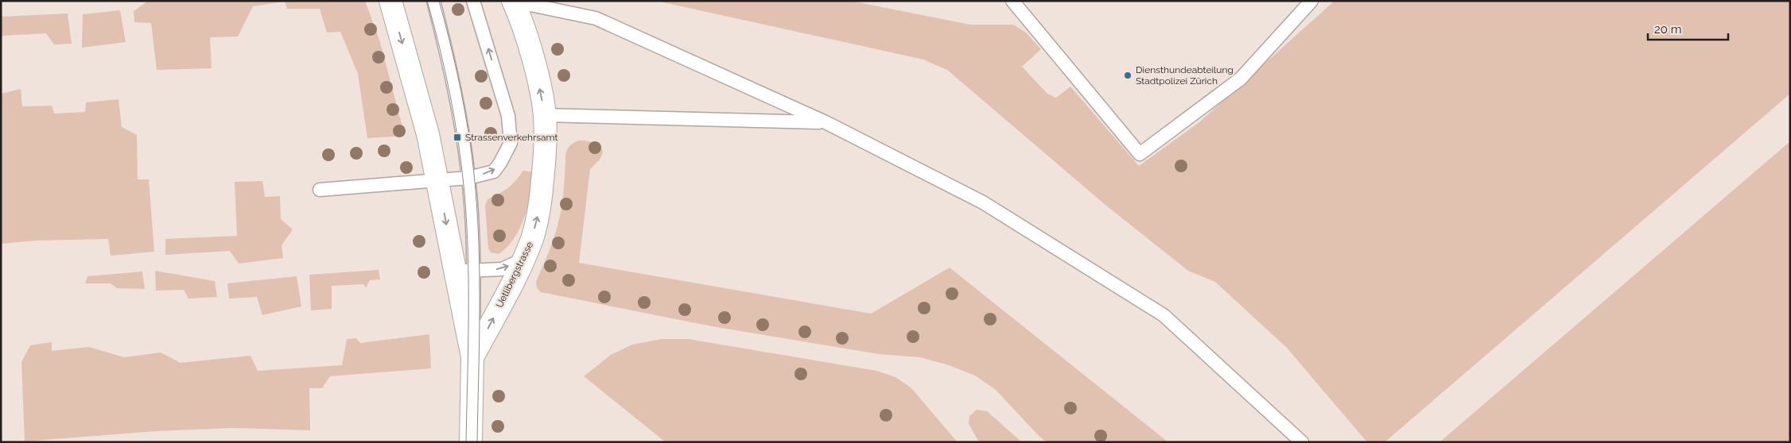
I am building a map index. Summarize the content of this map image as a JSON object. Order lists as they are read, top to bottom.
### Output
{
  "streets": {
    "street": ["Uetlibergstrasse"]
  },
  "places": {
    "other": ["Diensthundeabteilung Stadtpolizei Zürich"],
    "transit": ["Strassenverkehrsamt"]
  },
  "scale_bar": "20 m"
}
